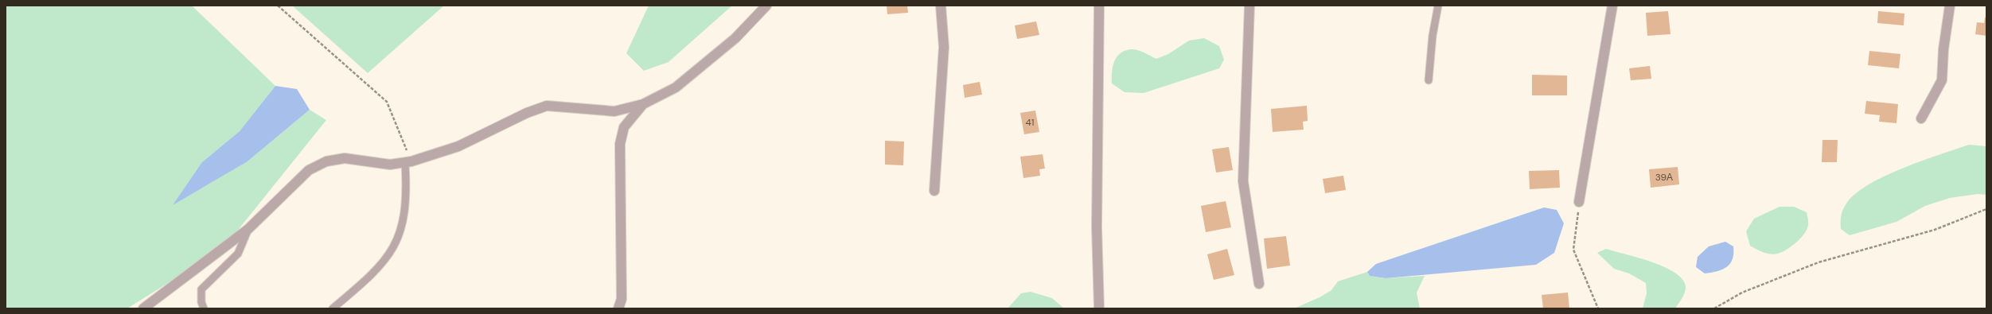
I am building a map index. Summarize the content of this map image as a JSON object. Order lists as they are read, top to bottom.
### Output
{
  "house_numbers": ["41", "39А"]
}
